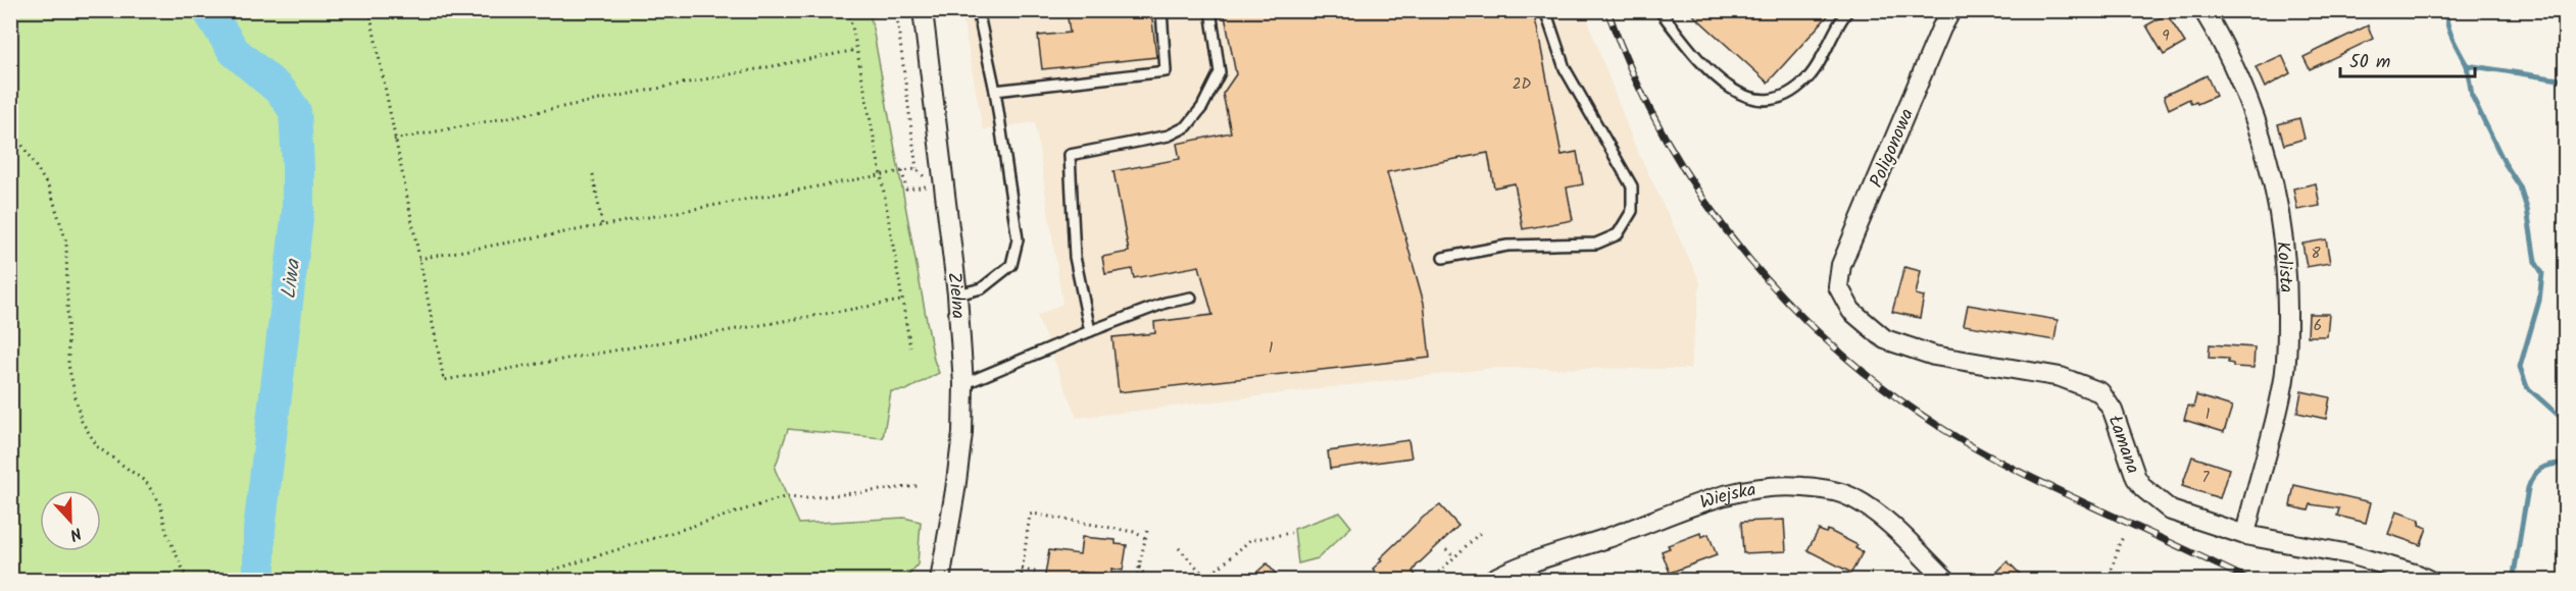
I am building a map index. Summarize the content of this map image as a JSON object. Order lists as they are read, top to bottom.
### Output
{
  "streets": {
    "street": [
      "Poligonowa",
      "Kolista",
      "Zielna",
      "Łamana",
      "Wiejska"
    ]
  },
  "crossings": [
    ["Poligonowa", "Łamana"],
    ["Kolista", "Łamana"]
  ],
  "water": ["Liwa"],
  "house_numbers": [
    "9",
    "2D",
    "8",
    "6",
    "1",
    "1",
    "7"
  ],
  "scale_bar": "50 m",
  "north": "bottom"
}
